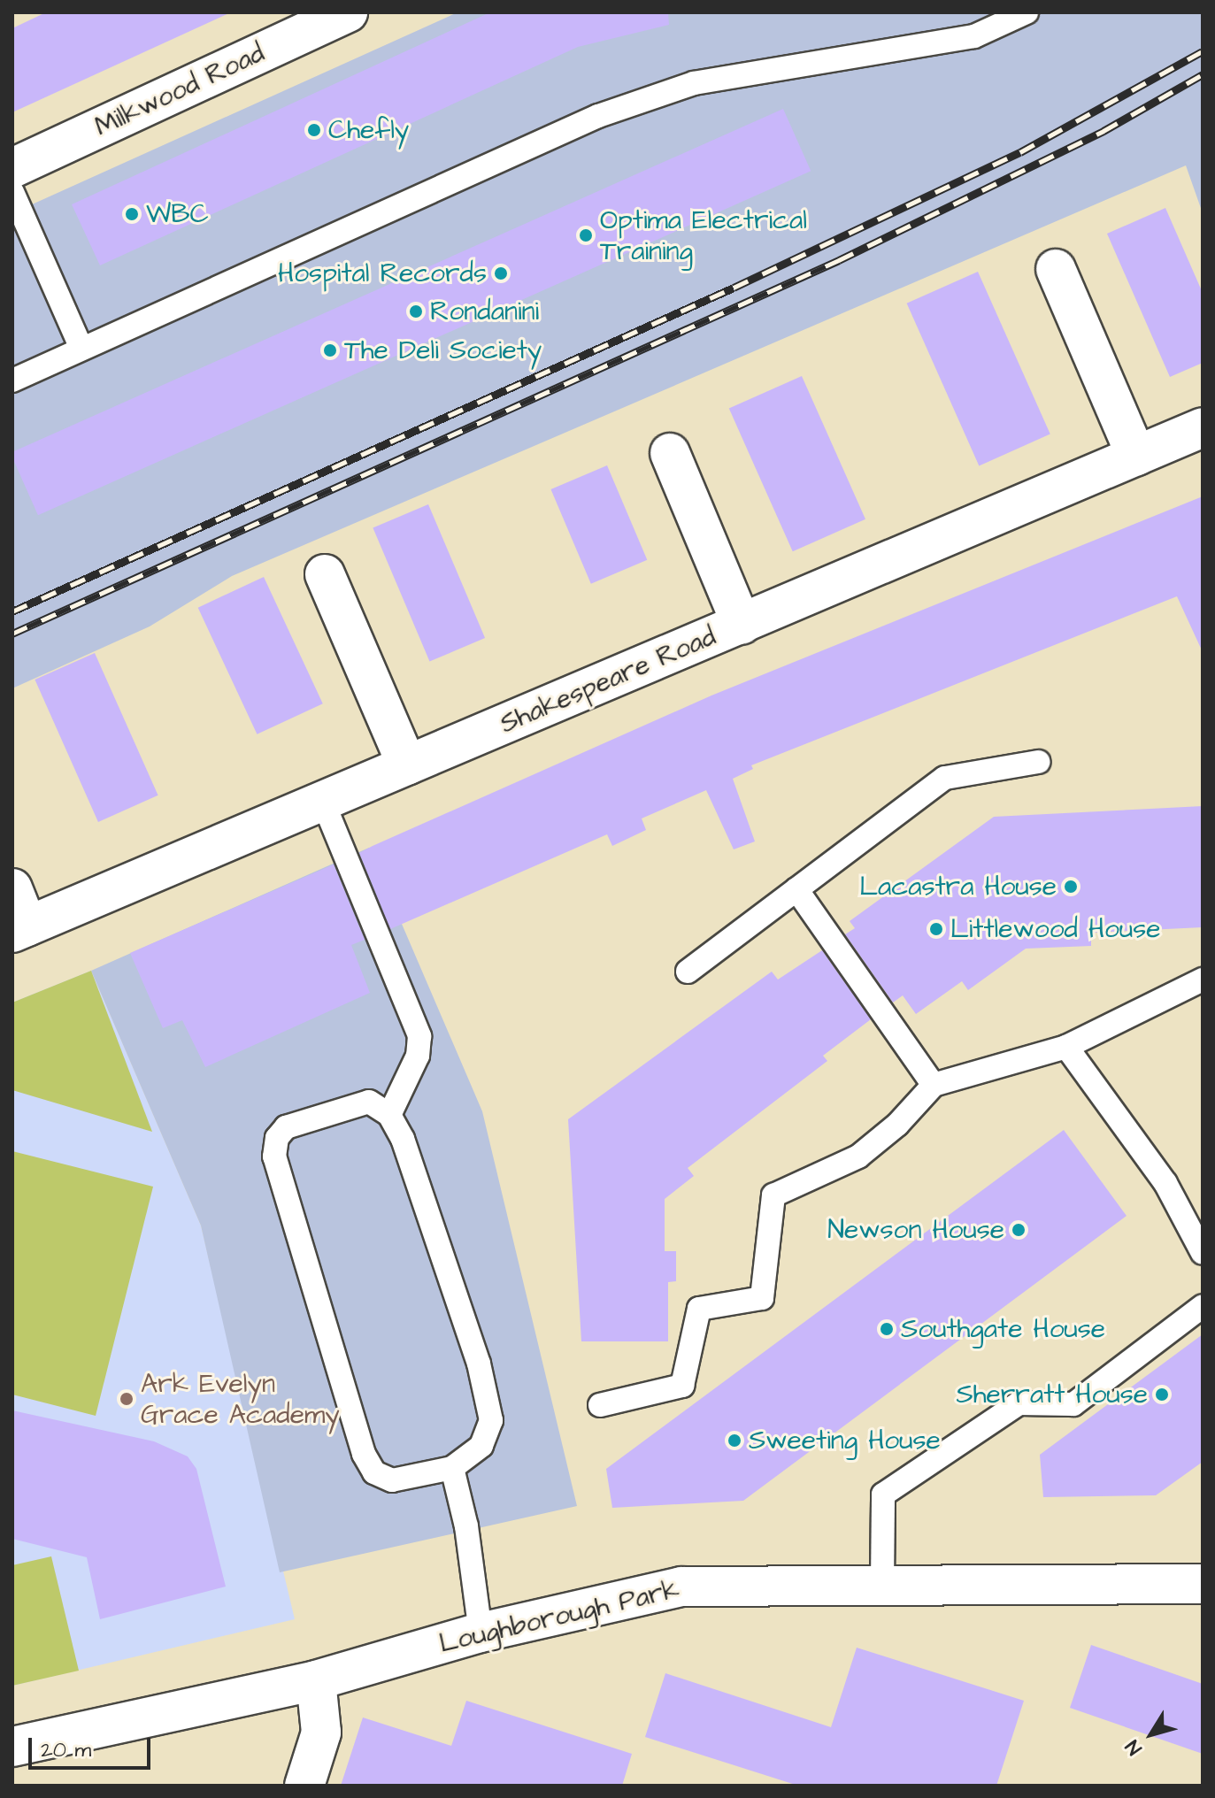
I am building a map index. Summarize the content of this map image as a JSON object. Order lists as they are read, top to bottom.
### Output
{
  "streets": {
    "street": ["Milkwood Road", "Shakespeare Road", "Loughborough Park"]
  },
  "places": [
    "Chefly",
    "WBC",
    "Optima Electrical Training",
    "Hospital Records",
    "Rondanini",
    "The Deli Society",
    "Lacastra House",
    "Littlewood House",
    "Newson House",
    "Southgate House",
    "Sherratt House",
    "Ark Evelyn Grace Academy",
    "Sweeting House"
  ],
  "scale_bar": "20 m",
  "north": "bottom left"
}
